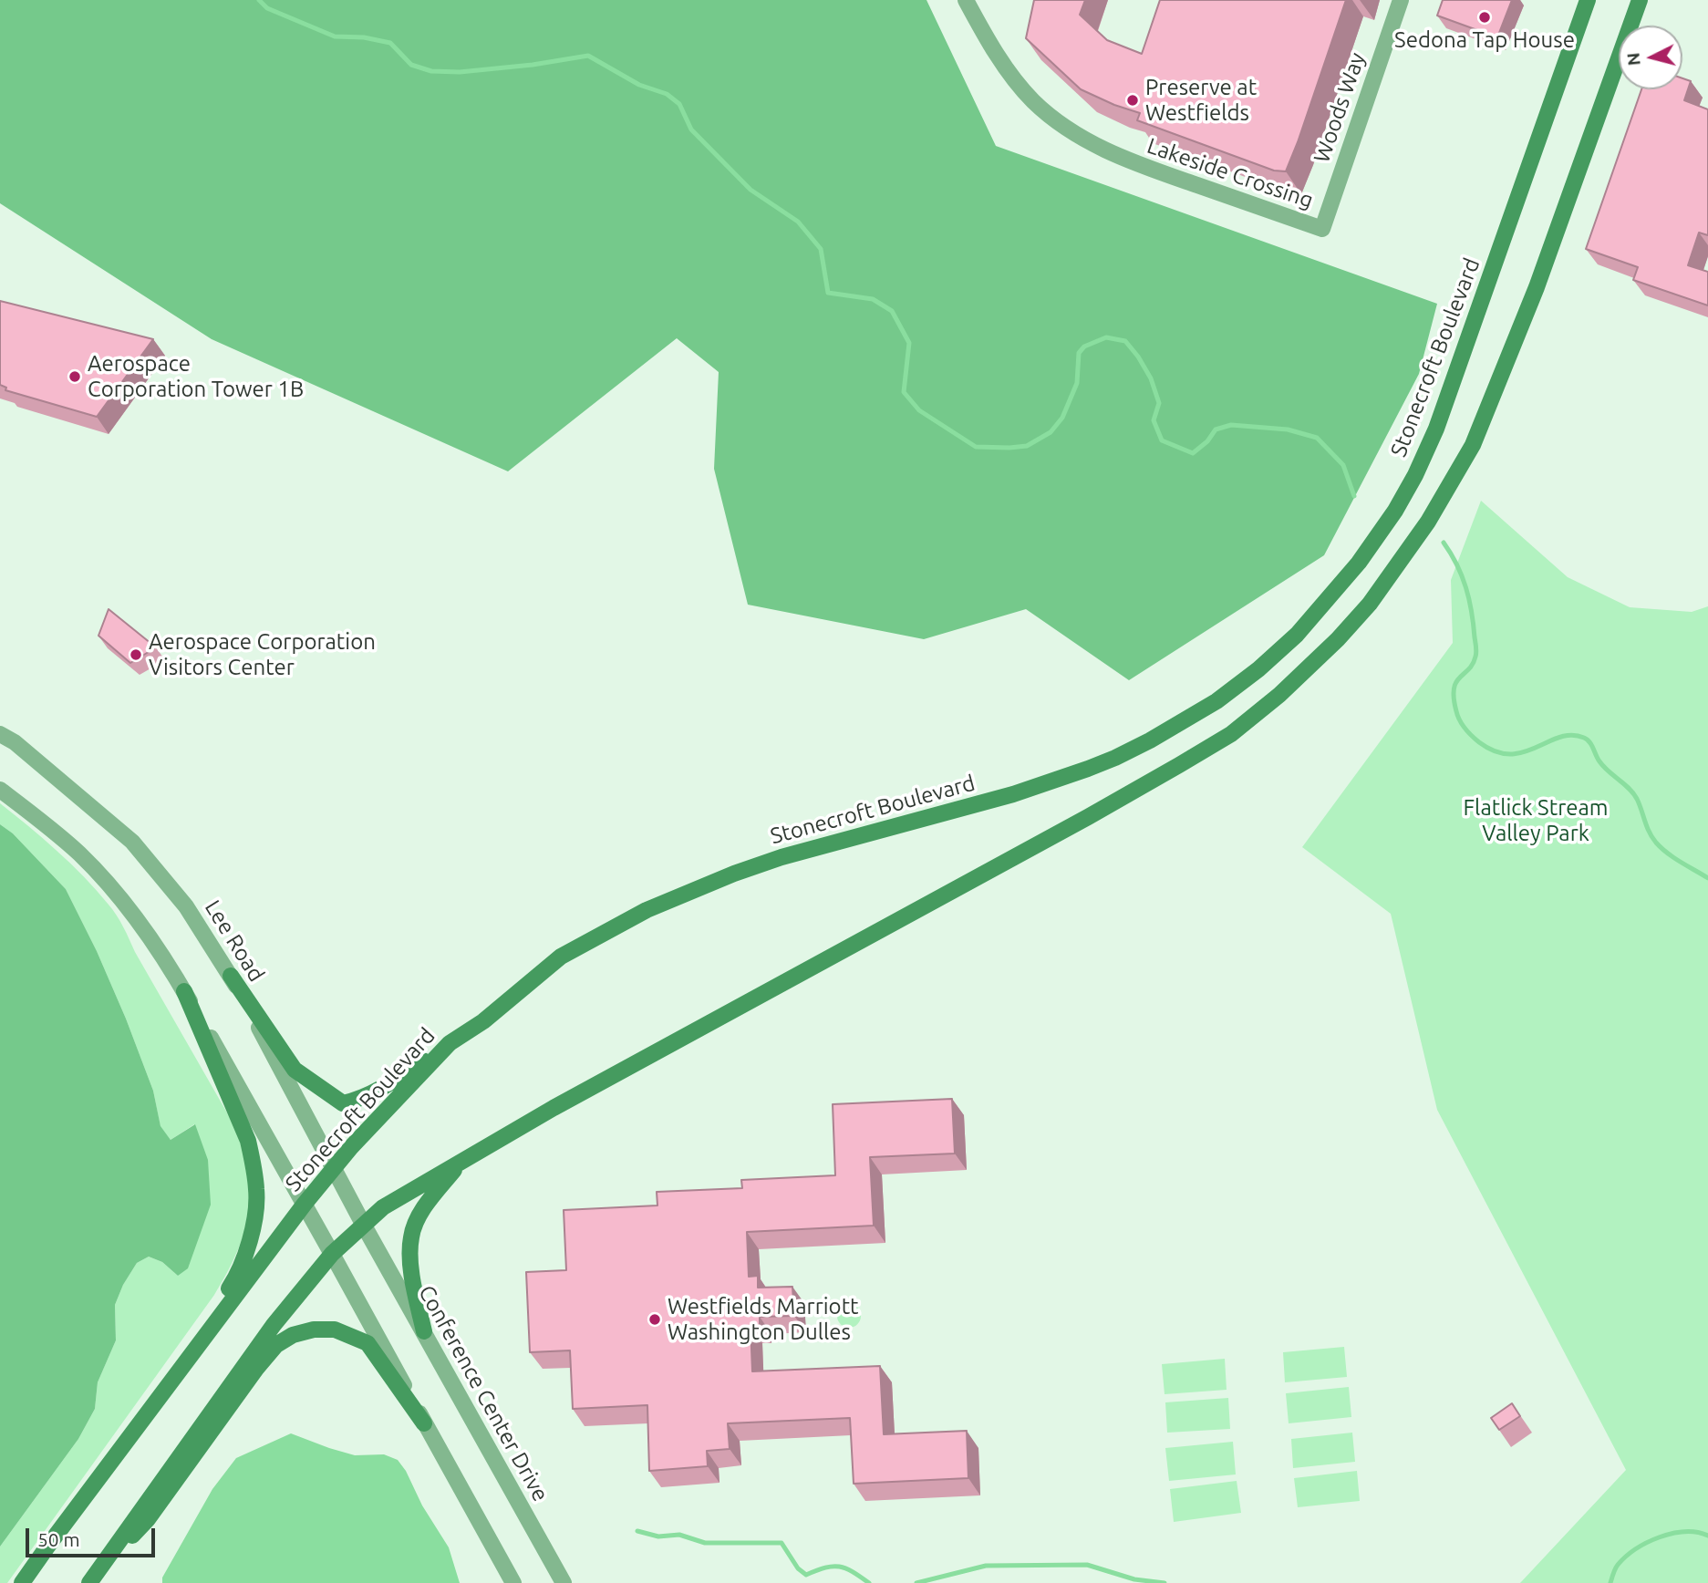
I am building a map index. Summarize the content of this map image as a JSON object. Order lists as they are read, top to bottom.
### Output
{
  "streets": {
    "main road": ["Stonecroft Boulevard"],
    "street": [
      "Woods Way",
      "Lakeside Crossing",
      "Lee Road",
      "Conference Center Drive"
    ]
  },
  "crossings": [
    ["Woods Way", "Lakeside Crossing"],
    ["Stonecroft Boulevard", "Lee Road"],
    ["Lee Road", "Conference Center Drive"]
  ],
  "parks": ["Flatlick Stream Valley Park"],
  "places": [
    "Sedona Tap House",
    "Preserve at Westfields",
    "Aerospace Corporation Tower 1B",
    "Aerospace Corporation Visitors Center",
    "Westfields Marriott Washington Dulles"
  ],
  "scale_bar": "50 m",
  "north": "left"
}
